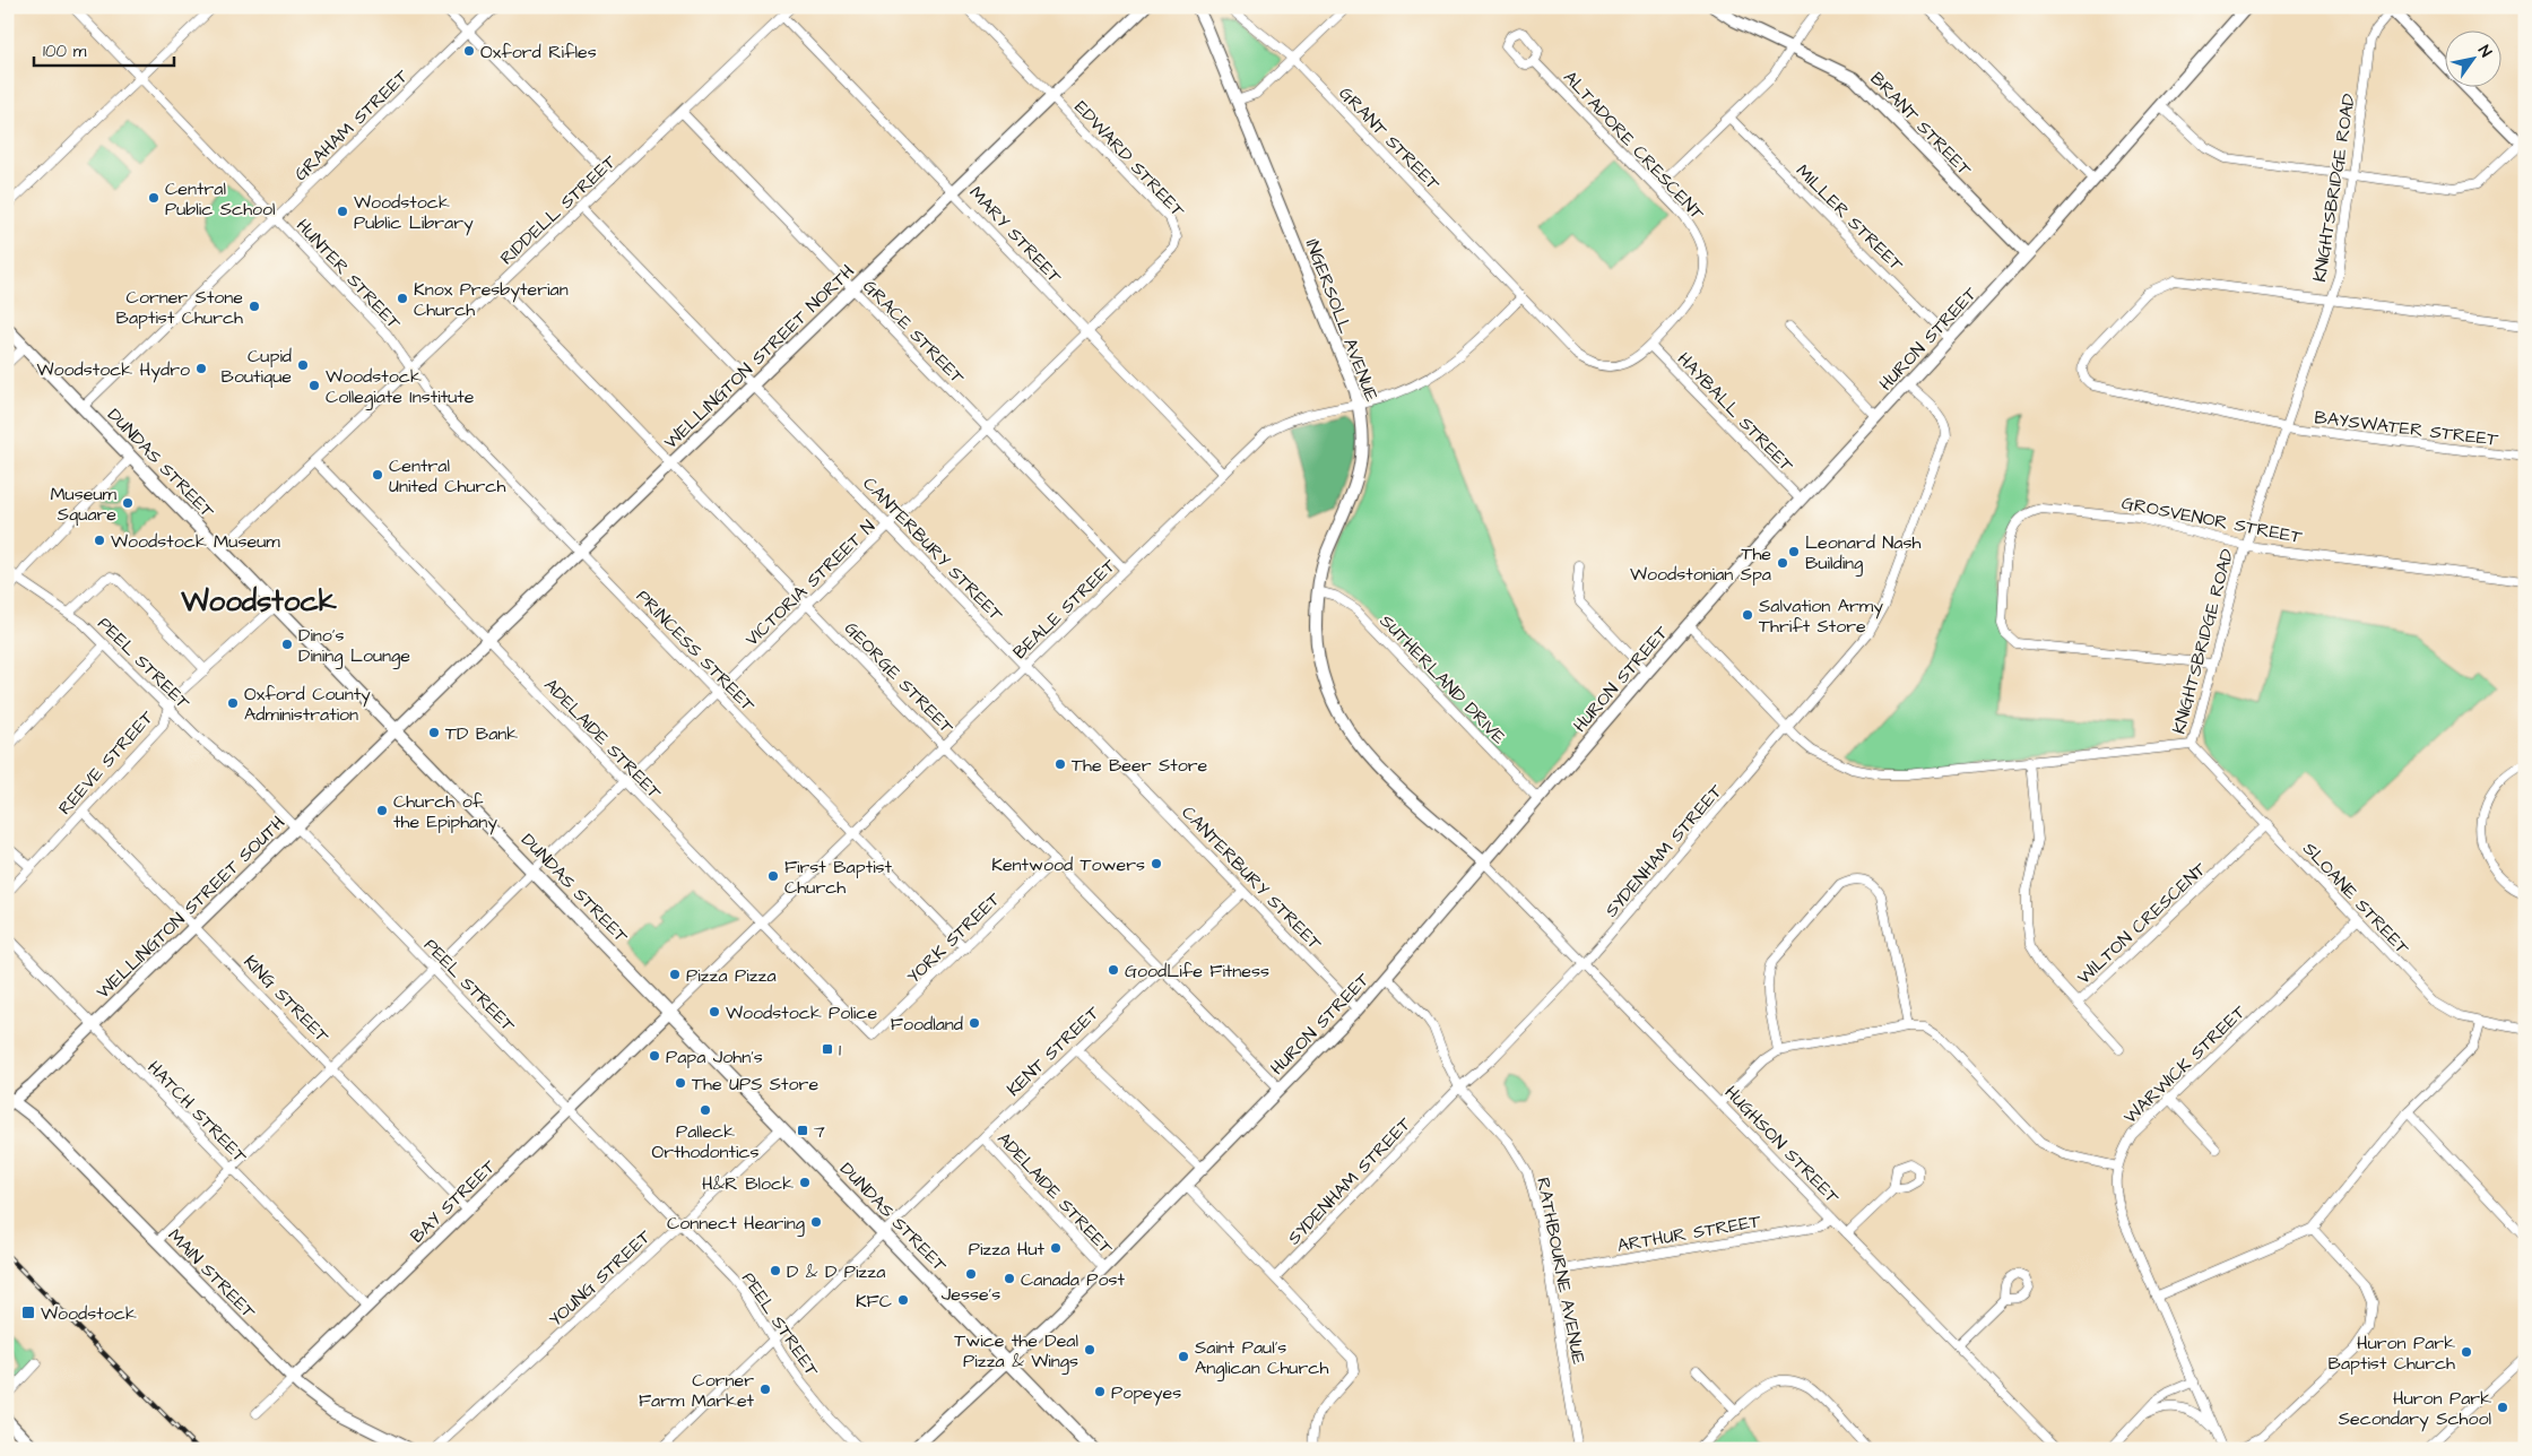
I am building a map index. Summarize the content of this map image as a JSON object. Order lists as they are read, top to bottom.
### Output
{
  "streets": {
    "main road": [
      "BRANT STREET",
      "INGERSOLL AVENUE",
      "HURON STREET",
      "WELLINGTON STREET NORTH",
      "DUNDAS STREET",
      "WELLINGTON STREET SOUTH",
      "BAY STREET",
      "MAIN STREET"
    ],
    "street": [
      "GRAHAM STREET",
      "GRANT STREET",
      "ALTADORE CRESCENT",
      "EDWARD STREET",
      "KNIGHTSBRIDGE ROAD",
      "RIDDELL STREET",
      "MILLER STREET",
      "MARY STREET",
      "HUNTER STREET",
      "GRACE STREET",
      "HAYBALL STREET",
      "BAYSWATER STREET",
      "GROSVENOR STREET",
      "CANTERBURY STREET",
      "VICTORIA STREET N",
      "BEALE STREET",
      "PRINCESS STREET",
      "PEEL STREET",
      "GEORGE STREET",
      "SUTHERLAND DRIVE",
      "ADELAIDE STREET",
      "REEVE STREET",
      "SYDENHAM STREET",
      "SLOANE STREET",
      "WILTON CRESCENT",
      "YORK STREET",
      "KING STREET",
      "KENT STREET",
      "WARWICK STREET",
      "HATCH STREET",
      "HUGHSON STREET",
      "ARTHUR STREET",
      "RATHBOURNE AVENUE",
      "YOUNG STREET"
    ]
  },
  "crossings": [
    ["BRANT STREET", "HURON STREET"],
    ["GRAHAM STREET", "HUNTER STREET"],
    ["GRAHAM STREET", "DUNDAS STREET"],
    ["GRANT STREET", "ALTADORE CRESCENT"],
    ["GRANT STREET", "BEALE STREET"],
    ["ALTADORE CRESCENT", "HAYBALL STREET"],
    ["ALTADORE CRESCENT", "BEALE STREET"],
    ["EDWARD STREET", "MARY STREET"],
    ["EDWARD STREET", "WELLINGTON STREET NORTH"],
    ["EDWARD STREET", "VICTORIA STREET N"],
    ["KNIGHTSBRIDGE ROAD", "HURON STREET"],
    ["KNIGHTSBRIDGE ROAD", "BAYSWATER STREET"],
    ["KNIGHTSBRIDGE ROAD", "GROSVENOR STREET"],
    ["KNIGHTSBRIDGE ROAD", "SYDENHAM STREET"],
    ["KNIGHTSBRIDGE ROAD", "SLOANE STREET"],
    ["KNIGHTSBRIDGE ROAD", "WILTON CRESCENT"],
    ["RIDDELL STREET", "MARY STREET"],
    ["RIDDELL STREET", "HUNTER STREET"],
    ["RIDDELL STREET", "GRACE STREET"],
    ["RIDDELL STREET", "DUNDAS STREET"],
    ["RIDDELL STREET", "CANTERBURY STREET"],
    ["RIDDELL STREET", "PRINCESS STREET"],
    ["RIDDELL STREET", "GEORGE STREET"],
    ["RIDDELL STREET", "ADELAIDE STREET"],
    ["MILLER STREET", "HURON STREET"],
    ["MARY STREET", "WELLINGTON STREET NORTH"],
    ["MARY STREET", "VICTORIA STREET N"],
    ["MARY STREET", "BEALE STREET"],
    ["HUNTER STREET", "PRINCESS STREET"],
    ["INGERSOLL AVENUE", "HURON STREET"],
    ["INGERSOLL AVENUE", "BEALE STREET"],
    ["INGERSOLL AVENUE", "SUTHERLAND DRIVE"],
    ["INGERSOLL AVENUE", "HUGHSON STREET"],
    ["GRACE STREET", "WELLINGTON STREET NORTH"],
    ["GRACE STREET", "VICTORIA STREET N"],
    ["GRACE STREET", "BEALE STREET"],
    ["HURON STREET", "HAYBALL STREET"],
    ["HURON STREET", "DUNDAS STREET"],
    ["HURON STREET", "CANTERBURY STREET"],
    ["HURON STREET", "GEORGE STREET"],
    ["HURON STREET", "SUTHERLAND DRIVE"],
    ["HURON STREET", "ADELAIDE STREET"],
    ["HURON STREET", "SYDENHAM STREET"],
    ["HURON STREET", "HUGHSON STREET"],
    ["HURON STREET", "RATHBOURNE AVENUE"],
    ["WELLINGTON STREET NORTH", "DUNDAS STREET"],
    ["WELLINGTON STREET NORTH", "CANTERBURY STREET"],
    ["WELLINGTON STREET NORTH", "PRINCESS STREET"],
    ["WELLINGTON STREET NORTH", "GEORGE STREET"],
    ["WELLINGTON STREET NORTH", "ADELAIDE STREET"],
    ["WELLINGTON STREET NORTH", "WELLINGTON STREET SOUTH"],
    ["DUNDAS STREET", "VICTORIA STREET N"],
    ["DUNDAS STREET", "BEALE STREET"],
    ["DUNDAS STREET", "REEVE STREET"],
    ["DUNDAS STREET", "WELLINGTON STREET SOUTH"],
    ["DUNDAS STREET", "KENT STREET"],
    ["DUNDAS STREET", "BAY STREET"],
    ["DUNDAS STREET", "YOUNG STREET"],
    ["CANTERBURY STREET", "VICTORIA STREET N"],
    ["CANTERBURY STREET", "BEALE STREET"],
    ["CANTERBURY STREET", "KENT STREET"],
    ["VICTORIA STREET N", "PRINCESS STREET"],
    ["VICTORIA STREET N", "PEEL STREET"],
    ["VICTORIA STREET N", "GEORGE STREET"],
    ["VICTORIA STREET N", "ADELAIDE STREET"],
    ["VICTORIA STREET N", "KING STREET"],
    ["VICTORIA STREET N", "HATCH STREET"],
    ["VICTORIA STREET N", "MAIN STREET"],
    ["BEALE STREET", "PRINCESS STREET"],
    ["BEALE STREET", "GEORGE STREET"],
    ["BEALE STREET", "ADELAIDE STREET"],
    ["BEALE STREET", "BAY STREET"],
    ["PRINCESS STREET", "YORK STREET"],
    ["PEEL STREET", "REEVE STREET"],
    ["PEEL STREET", "WELLINGTON STREET SOUTH"],
    ["PEEL STREET", "KENT STREET"],
    ["PEEL STREET", "BAY STREET"],
    ["PEEL STREET", "YOUNG STREET"],
    ["GEORGE STREET", "YORK STREET"],
    ["GEORGE STREET", "KENT STREET"],
    ["ADELAIDE STREET", "YORK STREET"],
    ["ADELAIDE STREET", "KENT STREET"],
    ["REEVE STREET", "KING STREET"],
    ["SYDENHAM STREET", "HUGHSON STREET"],
    ["SYDENHAM STREET", "RATHBOURNE AVENUE"],
    ["SLOANE STREET", "WILTON CRESCENT"],
    ["SLOANE STREET", "WARWICK STREET"],
    ["WELLINGTON STREET SOUTH", "KING STREET"],
    ["WELLINGTON STREET SOUTH", "HATCH STREET"],
    ["WELLINGTON STREET SOUTH", "MAIN STREET"],
    ["KING STREET", "BAY STREET"],
    ["HATCH STREET", "BAY STREET"],
    ["HUGHSON STREET", "ARTHUR STREET"],
    ["BAY STREET", "MAIN STREET"],
    ["ARTHUR STREET", "RATHBOURNE AVENUE"]
  ],
  "districts": ["Woodstock"],
  "places": {
    "other": [
      "Oxford Rifles",
      "Central Public School",
      "Woodstock Public Library",
      "Knox Presbyterian Church",
      "Corner Stone Baptist Church",
      "Cupid Boutique",
      "Woodstock Hydro",
      "Woodstock Collegiate Institute",
      "Central United Church",
      "Museum Square",
      "Woodstock Museum",
      "Leonard Nash Building",
      "The Woodstonian Spa",
      "Salvation Army Thrift Store",
      "Dino's Dining Lounge",
      "Oxford County Administration",
      "TD Bank",
      "The Beer Store",
      "Church of the Epiphany",
      "Kentwood Towers",
      "First Baptist Church",
      "GoodLife Fitness",
      "Pizza Pizza",
      "Woodstock Police",
      "Foodland",
      "Papa John's",
      "The UPS Store",
      "Palleck Orthodontics",
      "H&R Block",
      "Connect Hearing",
      "Pizza Hut",
      "D & D Pizza",
      "Jesse's",
      "Canada Post",
      "KFC",
      "Twice the Deal Pizza & Wings",
      "Huron Park Baptist Church",
      "Saint Paul's Anglican Church",
      "Corner Farm Market",
      "Popeyes",
      "Huron Park Secondary School"
    ],
    "transit": ["1", "7", "Woodstock"]
  },
  "scale_bar": "100 m",
  "north": "top right"
}
